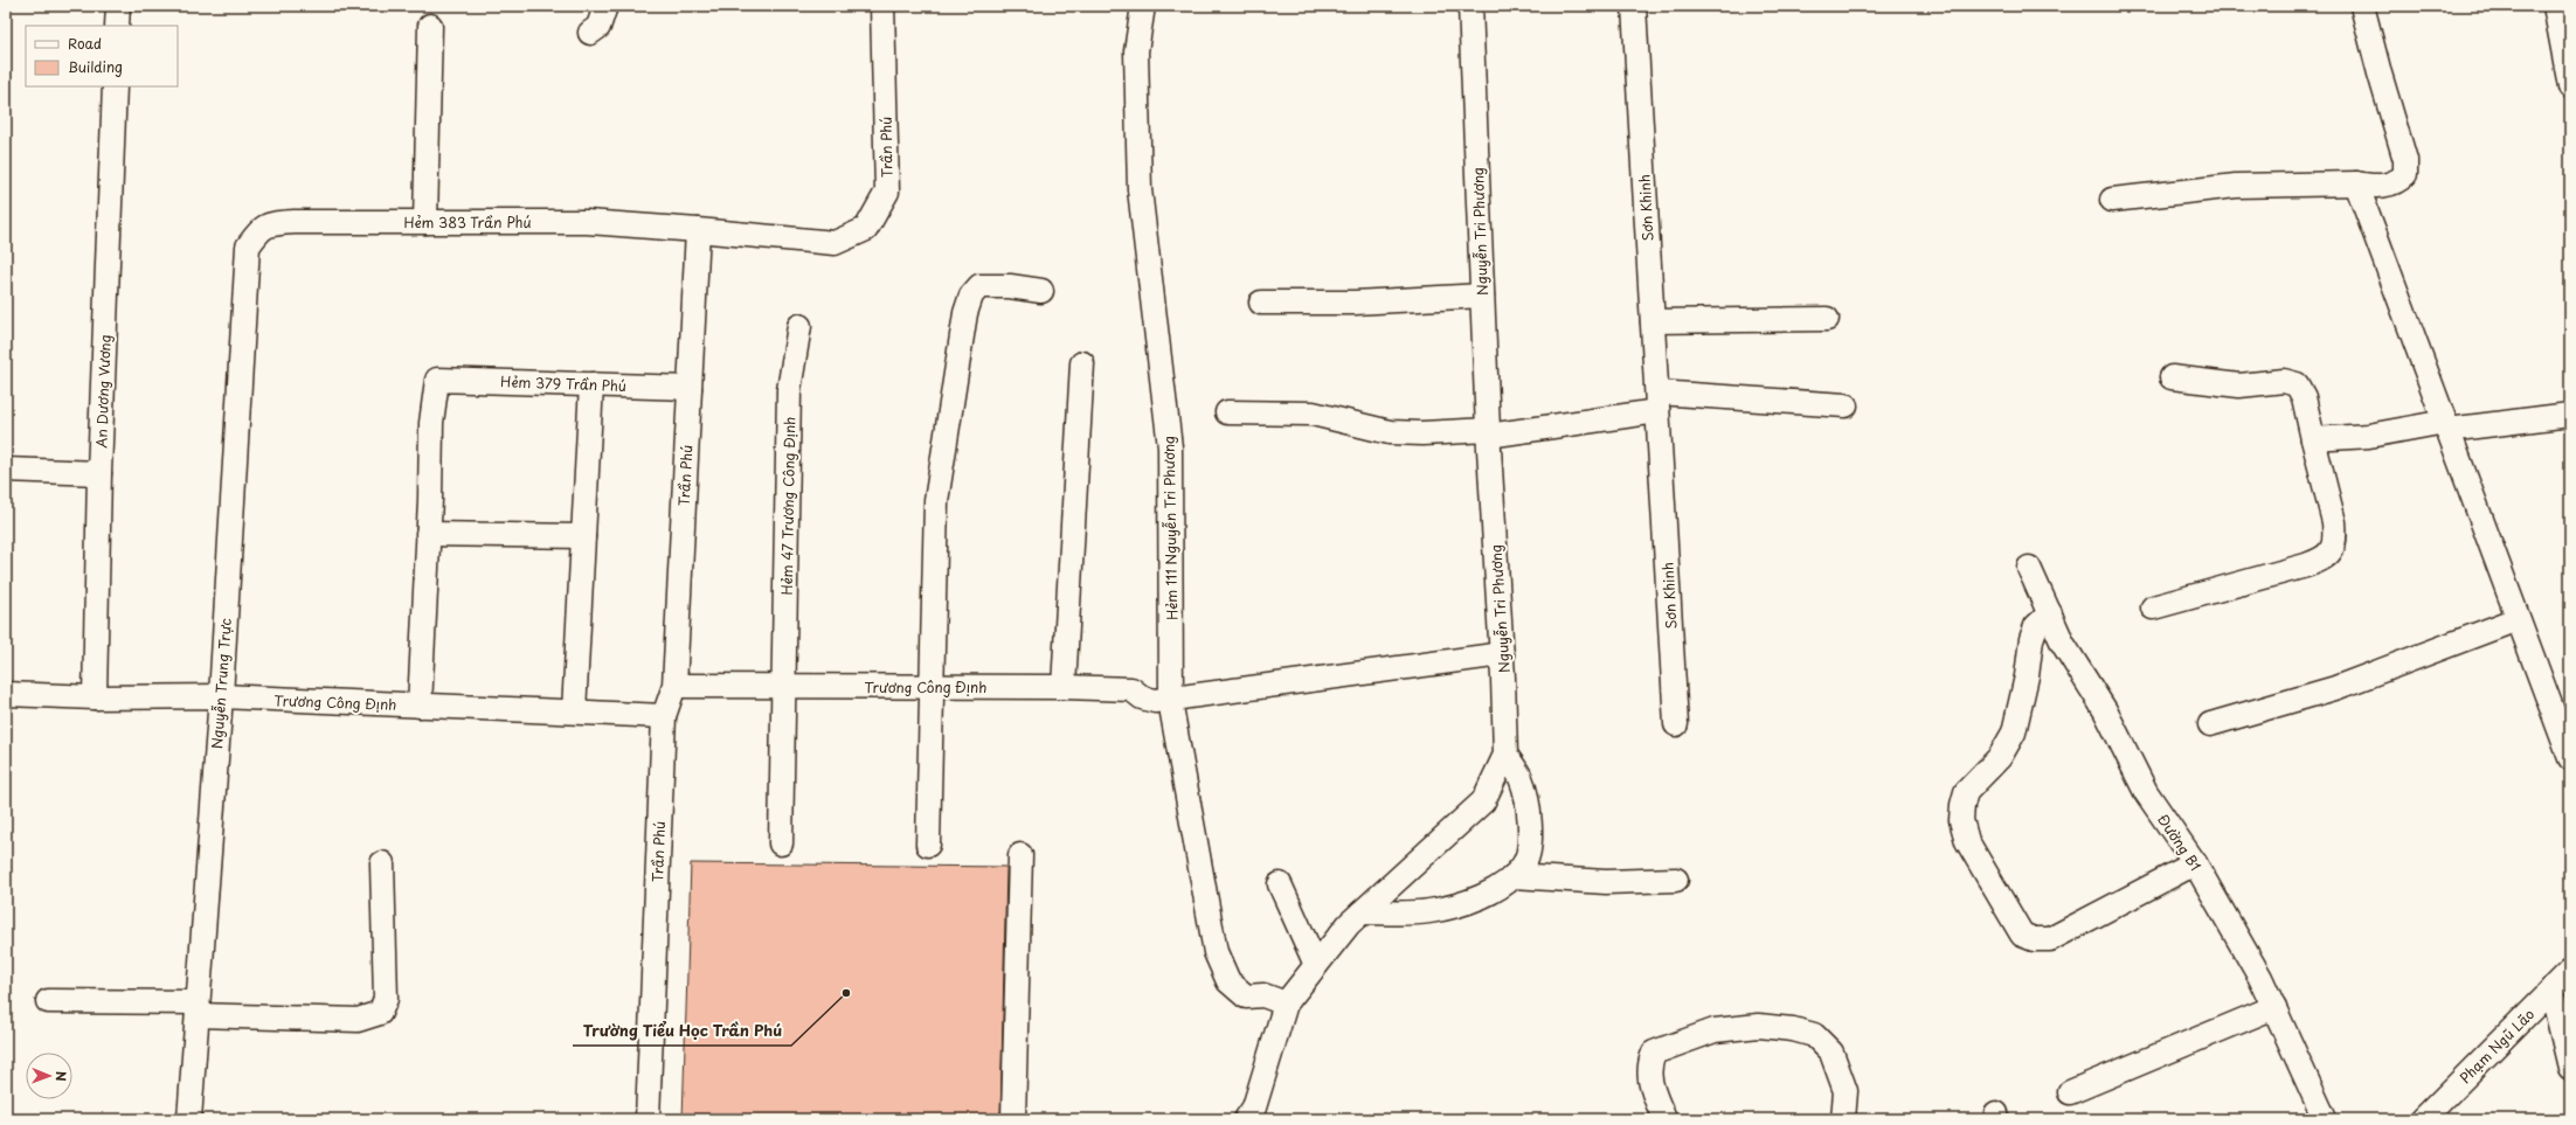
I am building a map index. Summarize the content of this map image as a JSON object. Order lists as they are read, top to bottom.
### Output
{
  "streets": {
    "street": [
      "Trần Phú",
      "Sơn Khinh",
      "Hẻm 383 Trần Phú",
      "Nguyễn Tri Phương",
      "Hẻm 379 Trần Phú",
      "An Dương Vương",
      "Hẻm 47 Trương Công Định",
      "Hẻm 111 Nguyễn Tri Phương",
      "Nguyễn Trung Trực",
      "Trương Công Định",
      "Đường B1",
      "Phạm Ngũ Lão"
    ]
  },
  "crossings": [
    ["Trần Phú", "Hẻm 383 Trần Phú"],
    ["Trần Phú", "Hẻm 379 Trần Phú"],
    ["Trần Phú", "Trương Công Định"],
    ["Hẻm 383 Trần Phú", "Nguyễn Trung Trực"],
    ["Nguyễn Tri Phương", "Hẻm 111 Nguyễn Tri Phương"],
    ["Nguyễn Tri Phương", "Trương Công Định"],
    ["An Dương Vương", "Trương Công Định"],
    ["Hẻm 47 Trương Công Định", "Trương Công Định"],
    ["Hẻm 111 Nguyễn Tri Phương", "Trương Công Định"],
    ["Nguyễn Trung Trực", "Trương Công Định"]
  ],
  "places": ["Trường Tiểu Học Trần Phú"],
  "legend": ["Road", "Building"],
  "north": "right"
}
